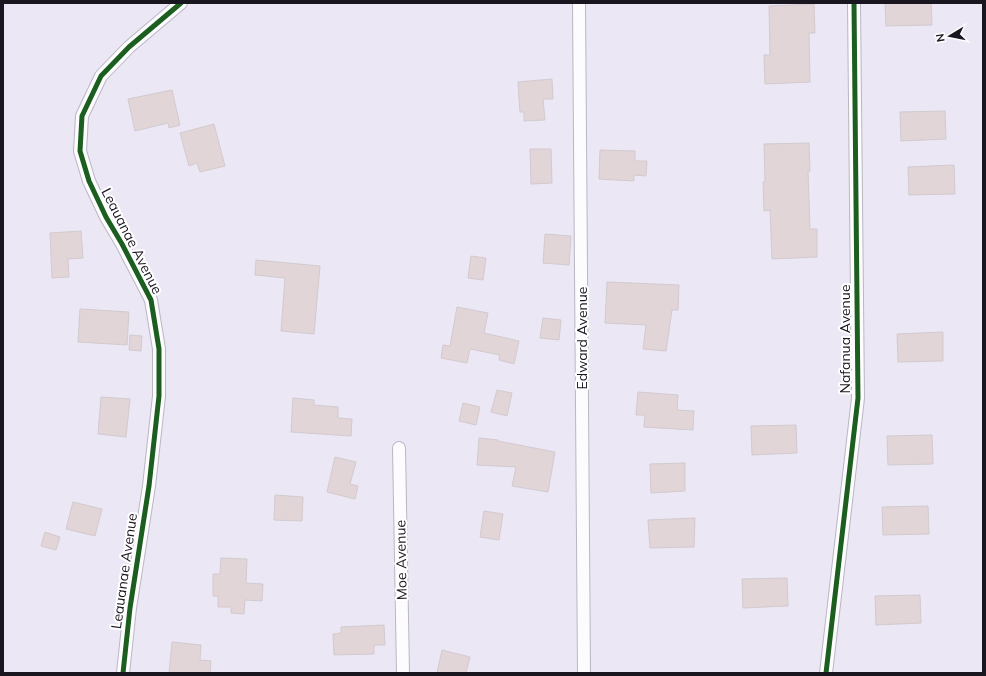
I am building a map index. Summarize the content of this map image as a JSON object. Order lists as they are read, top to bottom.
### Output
{
  "streets": {
    "street": [
      "Leauanae Avenue",
      "Edward Avenue",
      "Nafanua Avenue",
      "Moe Avenue"
    ]
  },
  "north": "left"
}
